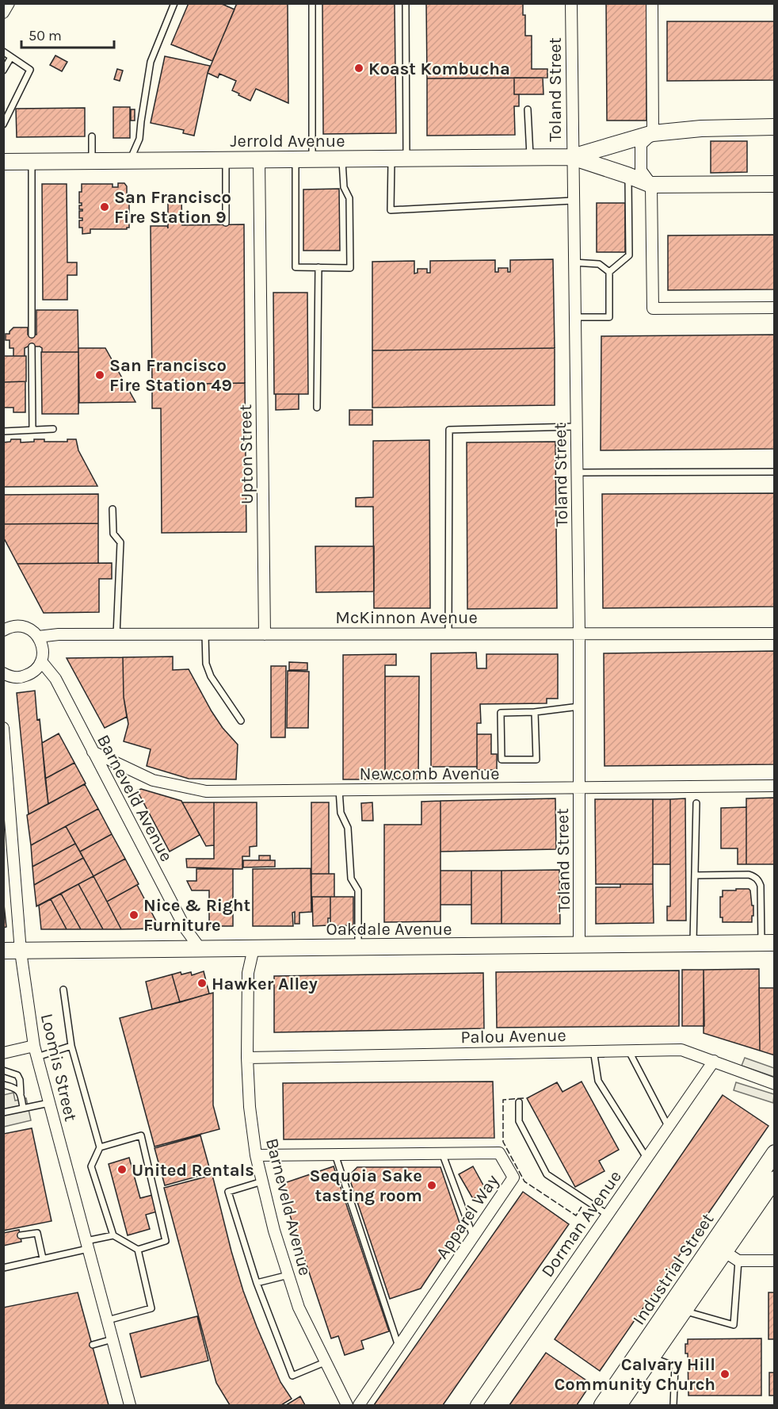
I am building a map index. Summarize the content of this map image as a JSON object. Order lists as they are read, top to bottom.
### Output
{
  "streets": {
    "street": [
      "Toland Street",
      "Jerrold Avenue",
      "Upton Street",
      "McKinnon Avenue",
      "Newcomb Avenue",
      "Barneveld Avenue",
      "Oakdale Avenue",
      "Palou Avenue",
      "Loomis Street",
      "Apparel Way",
      "Dorman Avenue",
      "Industrial Street"
    ]
  },
  "crossings": [
    ["Toland Street", "Jerrold Avenue"],
    ["Toland Street", "McKinnon Avenue"],
    ["Toland Street", "Newcomb Avenue"],
    ["Toland Street", "Oakdale Avenue"],
    ["Jerrold Avenue", "Upton Street"],
    ["Upton Street", "McKinnon Avenue"],
    ["Newcomb Avenue", "Barneveld Avenue"],
    ["Barneveld Avenue", "Oakdale Avenue"],
    ["Barneveld Avenue", "Palou Avenue"],
    ["Barneveld Avenue", "Apparel Way"],
    ["Oakdale Avenue", "Loomis Street"],
    ["Palou Avenue", "Dorman Avenue"]
  ],
  "places": [
    "Koast Kombucha",
    "San Francisco Fire Station 9",
    "San Francisco Fire Station 49",
    "Nice & Right Furniture",
    "Hawker Alley",
    "United Rentals",
    "Sequoia Sake tasting room",
    "Calvary Hill Community Church"
  ],
  "scale_bar": "50 m"
}
